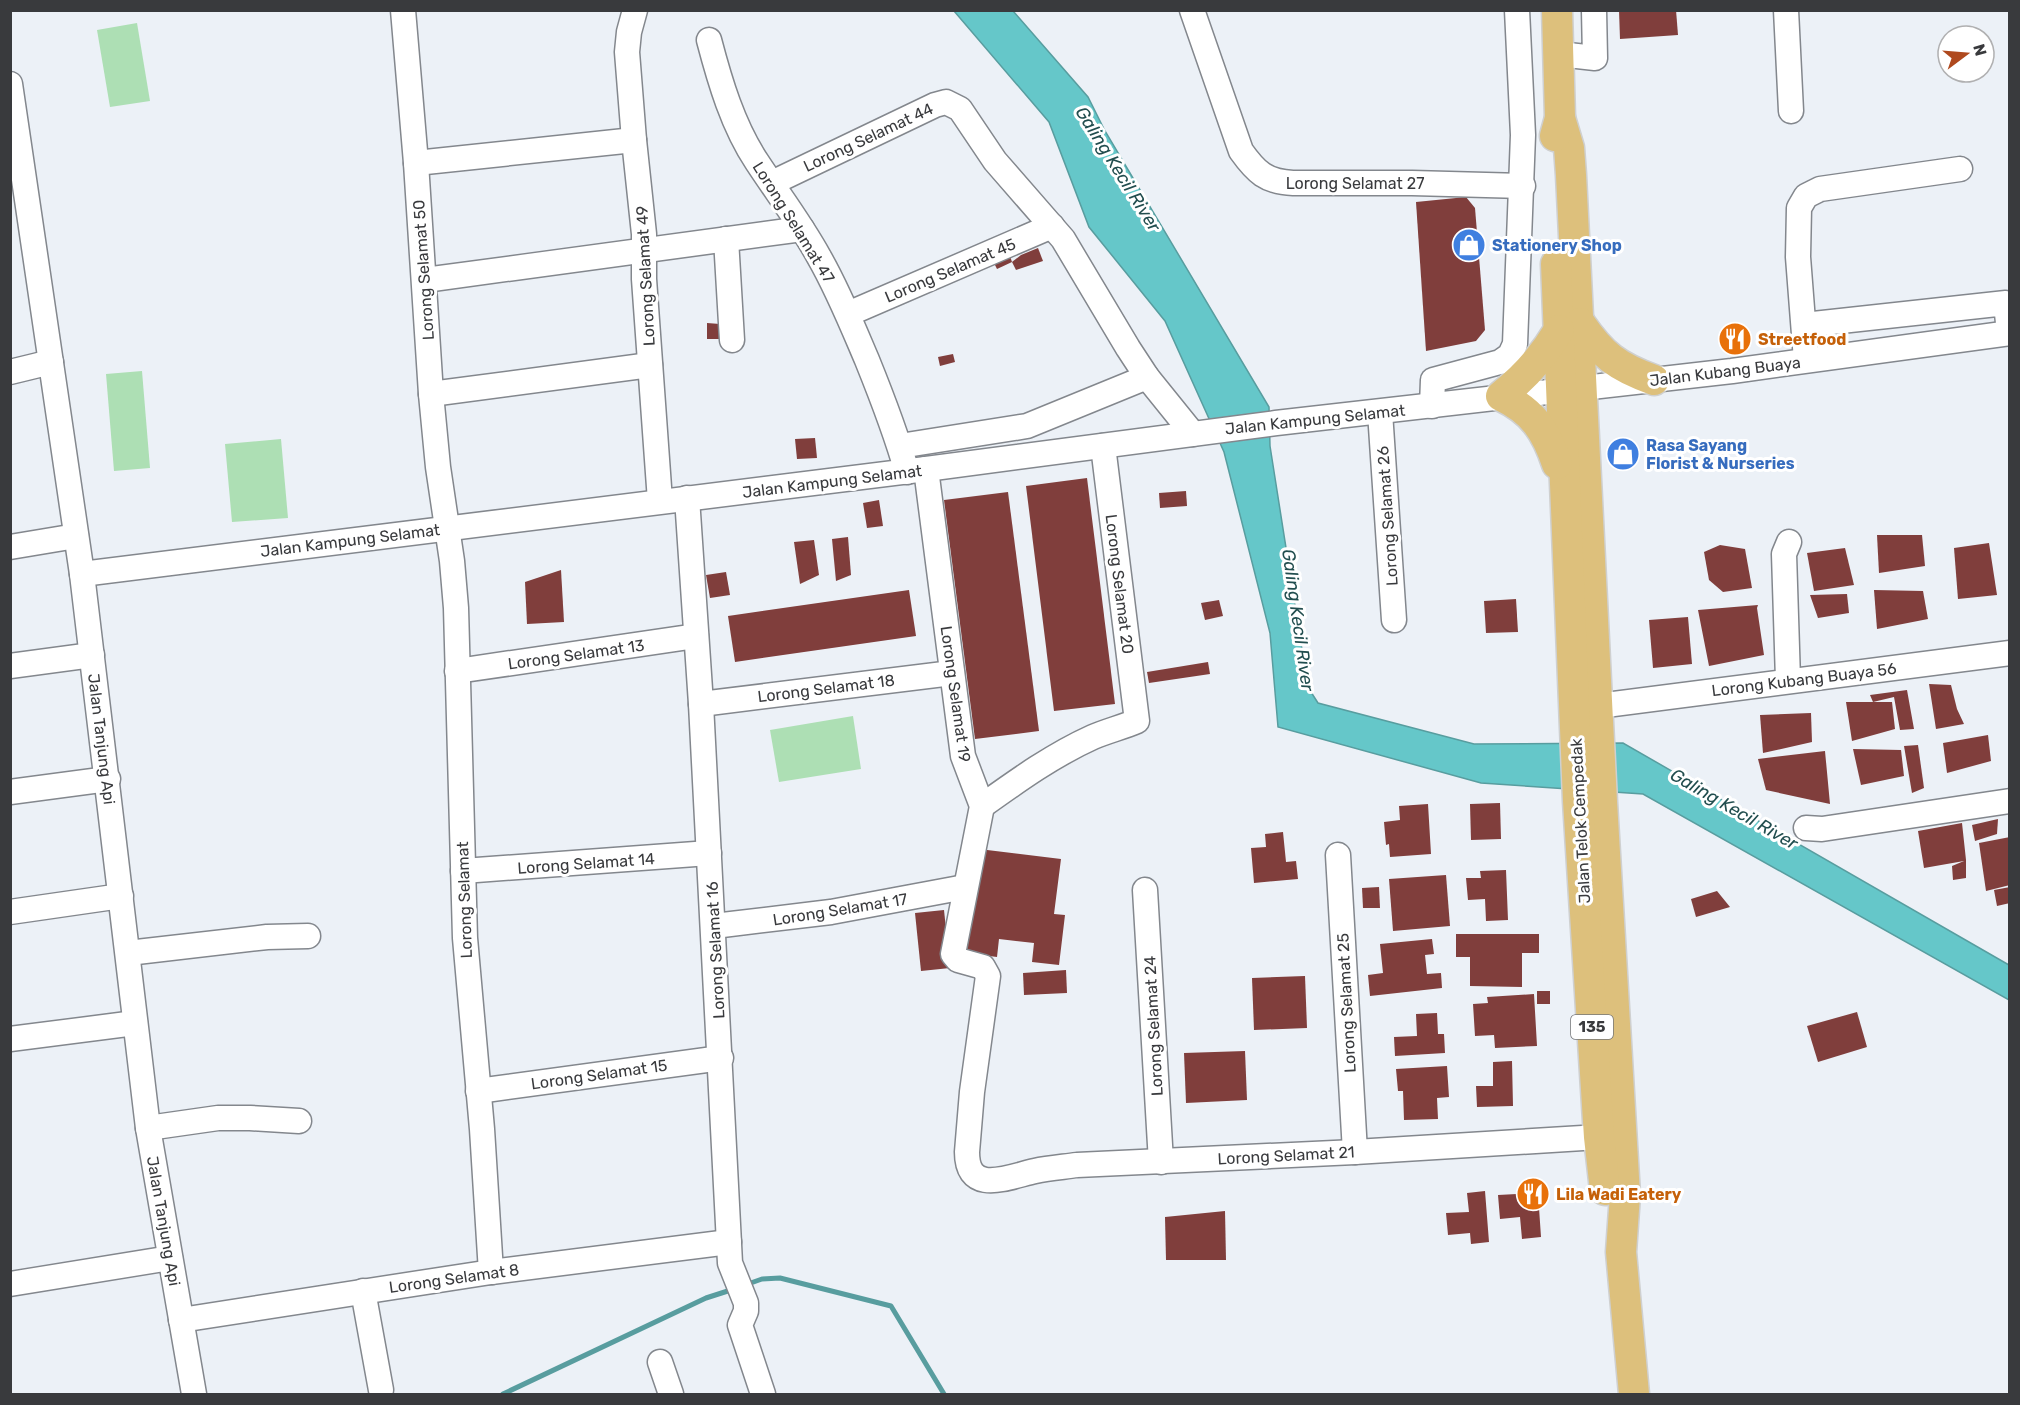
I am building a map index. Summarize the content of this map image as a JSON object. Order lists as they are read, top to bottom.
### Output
{
  "streets": {
    "main road": ["Jalan Telok Cempedak", "135"],
    "street": [
      "Lorong Selamat 44",
      "Lorong Selamat 27",
      "Lorong Selamat 47",
      "Lorong Selamat 50",
      "Lorong Selamat 45",
      "Lorong Selamat 49",
      "Jalan Kubang Buaya",
      "Jalan Kampung Selamat",
      "Lorong Selamat 26",
      "Lorong Selamat 20",
      "Lorong Selamat 13",
      "Lorong Kubang Buaya 56",
      "Lorong Selamat 18",
      "Lorong Selamat 19",
      "Jalan Tanjung Api",
      "Lorong Selamat 14",
      "Lorong Selamat",
      "Lorong Selamat 17",
      "Lorong Selamat 16",
      "Lorong Selamat 25",
      "Lorong Selamat 24",
      "Lorong Selamat 15",
      "Lorong Selamat 21",
      "Lorong Selamat 8"
    ]
  },
  "crossings": [
    ["Lorong Selamat 44", "Lorong Selamat 47"],
    ["Lorong Selamat 44", "Lorong Selamat 45"],
    ["Lorong Selamat 47", "Lorong Selamat 45"],
    ["Lorong Selamat 47", "Jalan Kampung Selamat"],
    ["Lorong Selamat 47", "Lorong Selamat 19"],
    ["Lorong Selamat 50", "Jalan Kampung Selamat"],
    ["Lorong Selamat 50", "Lorong Selamat"],
    ["Lorong Selamat 49", "Jalan Kampung Selamat"],
    ["Jalan Kubang Buaya", "Jalan Kampung Selamat"],
    ["Jalan Kubang Buaya", "Jalan Telok Cempedak"],
    ["Jalan Kubang Buaya", "135"],
    ["Jalan Kampung Selamat", "Lorong Selamat 26"],
    ["Jalan Kampung Selamat", "Lorong Selamat 20"],
    ["Jalan Kampung Selamat", "Lorong Selamat 19"],
    ["Jalan Kampung Selamat", "Jalan Tanjung Api"],
    ["Jalan Kampung Selamat", "Jalan Telok Cempedak"],
    ["Jalan Kampung Selamat", "Lorong Selamat"],
    ["Jalan Kampung Selamat", "Lorong Selamat 16"],
    ["Jalan Kampung Selamat", "135"],
    ["Lorong Selamat 20", "Lorong Selamat 19"],
    ["Lorong Selamat 13", "Lorong Selamat"],
    ["Lorong Selamat 13", "Lorong Selamat 16"],
    ["Lorong Kubang Buaya 56", "Jalan Telok Cempedak"],
    ["Lorong Selamat 18", "Lorong Selamat 19"],
    ["Lorong Selamat 18", "Lorong Selamat 16"],
    ["Jalan Tanjung Api", "Lorong Selamat 8"],
    ["Jalan Telok Cempedak", "135"],
    ["Jalan Telok Cempedak", "Lorong Selamat 21"],
    ["Lorong Selamat 14", "Lorong Selamat"],
    ["Lorong Selamat 14", "Lorong Selamat 16"],
    ["Lorong Selamat", "Lorong Selamat 15"],
    ["Lorong Selamat", "Lorong Selamat 8"],
    ["Lorong Selamat 17", "Lorong Selamat 16"],
    ["Lorong Selamat 17", "Lorong Selamat 21"],
    ["Lorong Selamat 16", "Lorong Selamat 15"],
    ["Lorong Selamat 16", "Lorong Selamat 8"],
    ["Lorong Selamat 25", "Lorong Selamat 21"],
    ["Lorong Selamat 24", "Lorong Selamat 21"]
  ],
  "water": ["Galing Kecil River"],
  "places": {
    "shop": ["Stationery Shop", "Rasa Sayang Florist & Nurseries"],
    "restaurant": ["Streetfood", "Lila Wadi Eatery"]
  },
  "north": "right"
}
